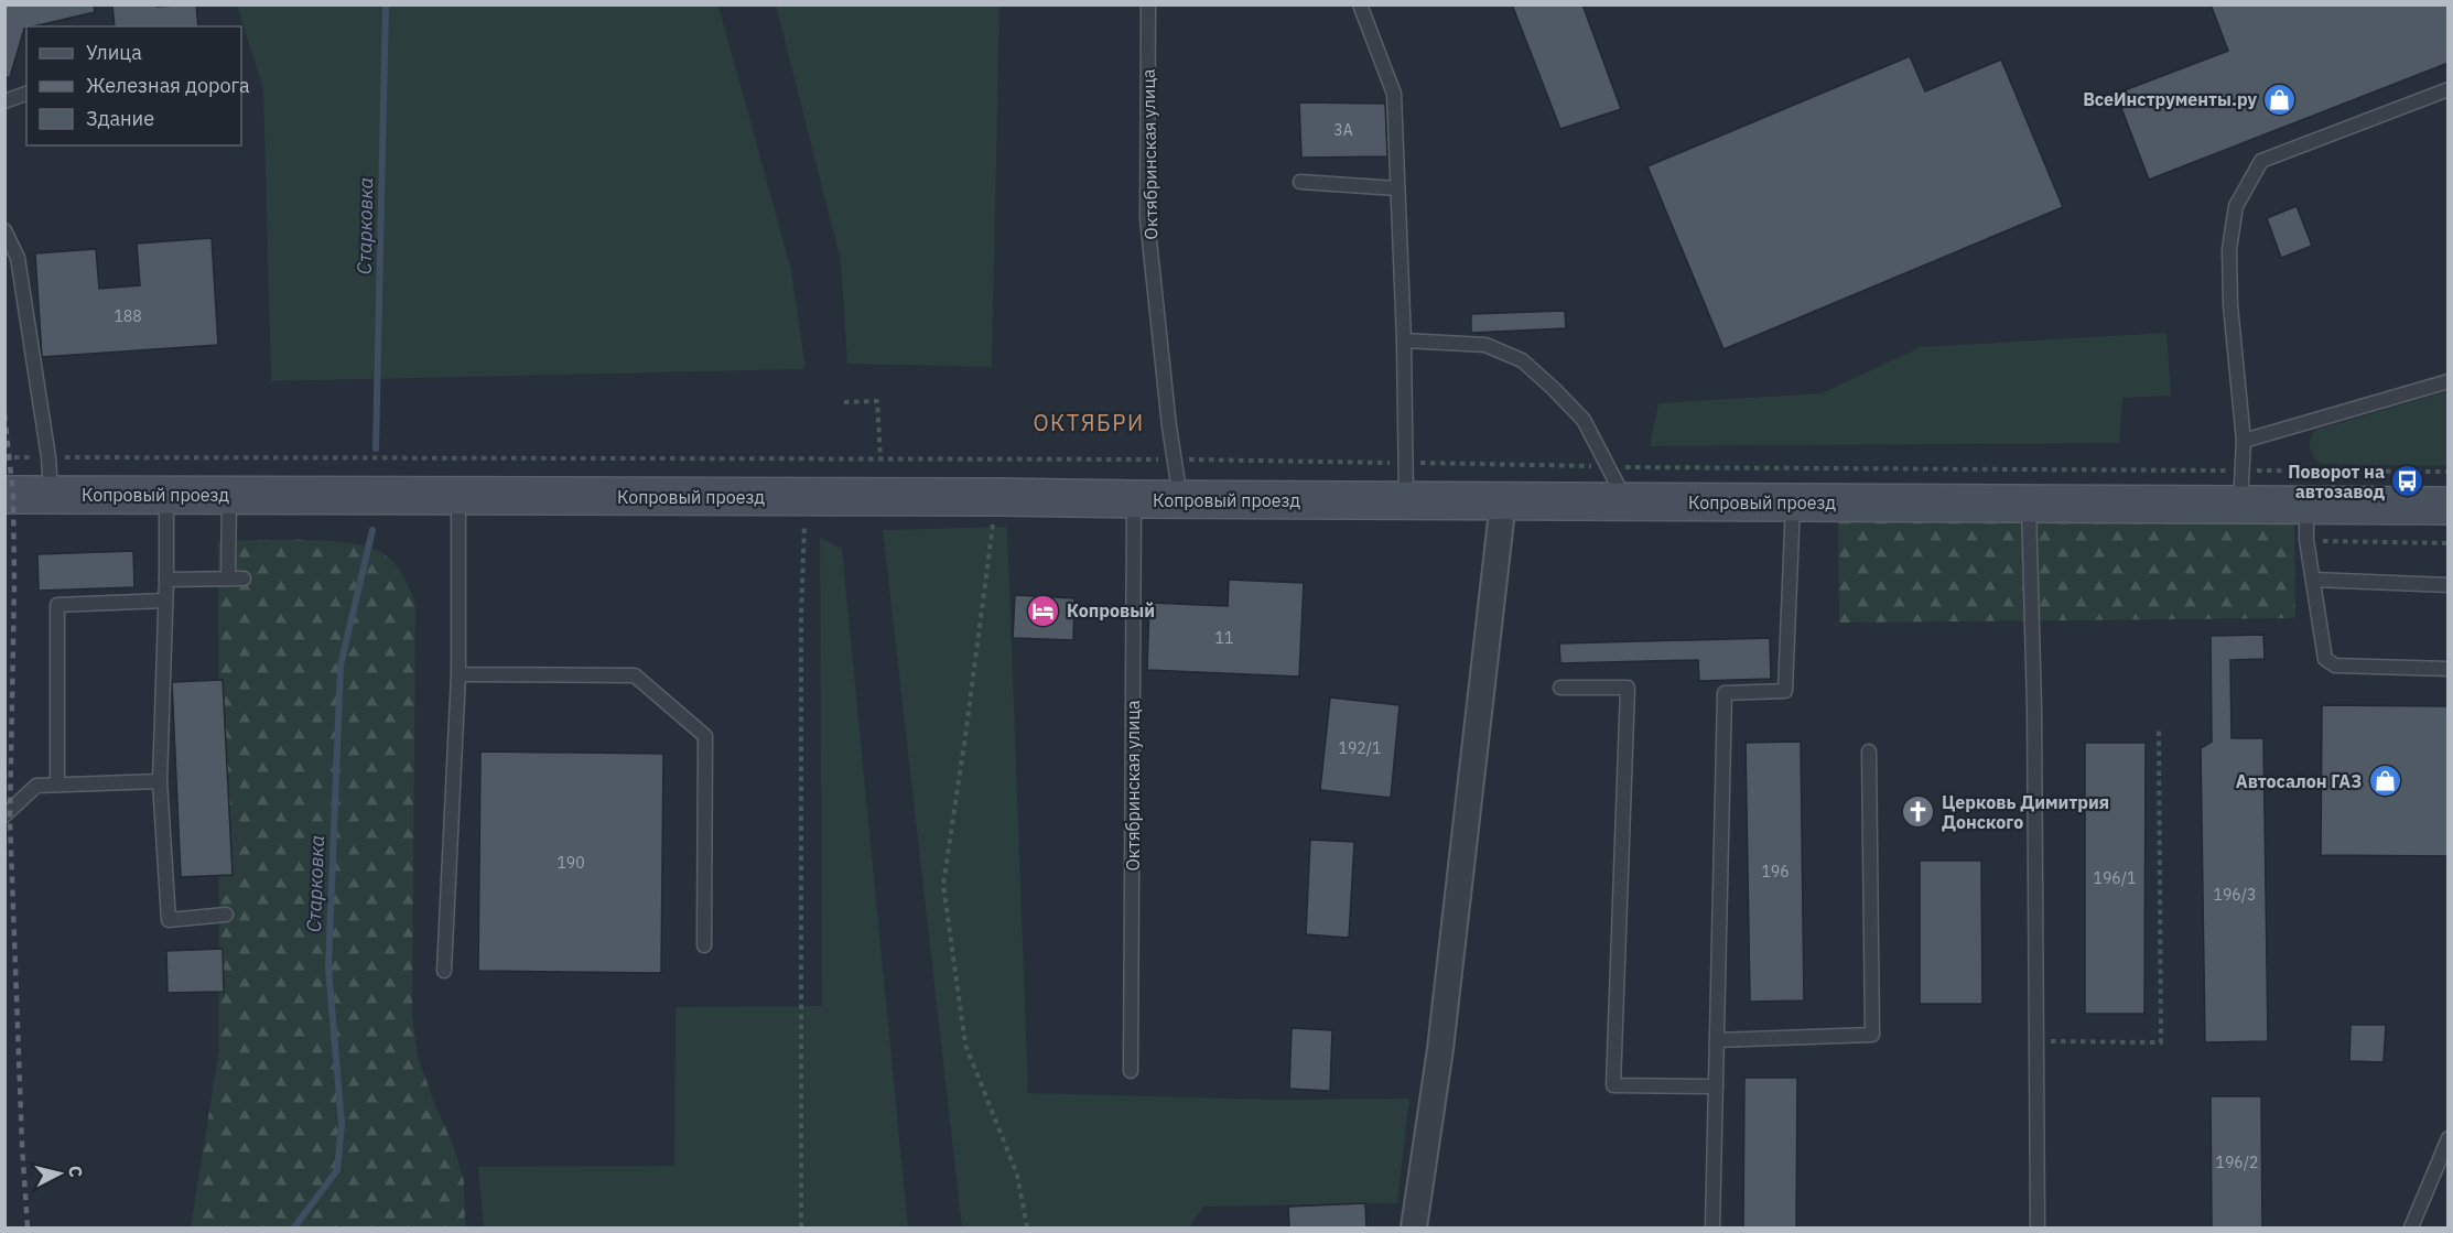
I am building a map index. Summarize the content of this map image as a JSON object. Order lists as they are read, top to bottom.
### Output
{
  "streets": {
    "main road": ["Копровый проезд"],
    "lane": ["Октябринская улица"]
  },
  "crossings": [
    ["Октябринская улица", "Копровый проезд"]
  ],
  "districts": ["ОКТЯБРИ"],
  "water": ["Старковка"],
  "places": {
    "shop": ["ВсеИнструменты.ру", "Автосалон ГАЗ"],
    "bus stop": ["Поворот на автозавод"],
    "hotel": ["Копровый"],
    "church": ["Церковь Димитрия Донского"]
  },
  "house_numbers": [
    "3А",
    "188",
    "11",
    "192/1",
    "190",
    "196",
    "196/1",
    "196/3",
    "196/2"
  ],
  "legend": ["Улица", "Железная дорога", "Здание"],
  "north": "right"
}
